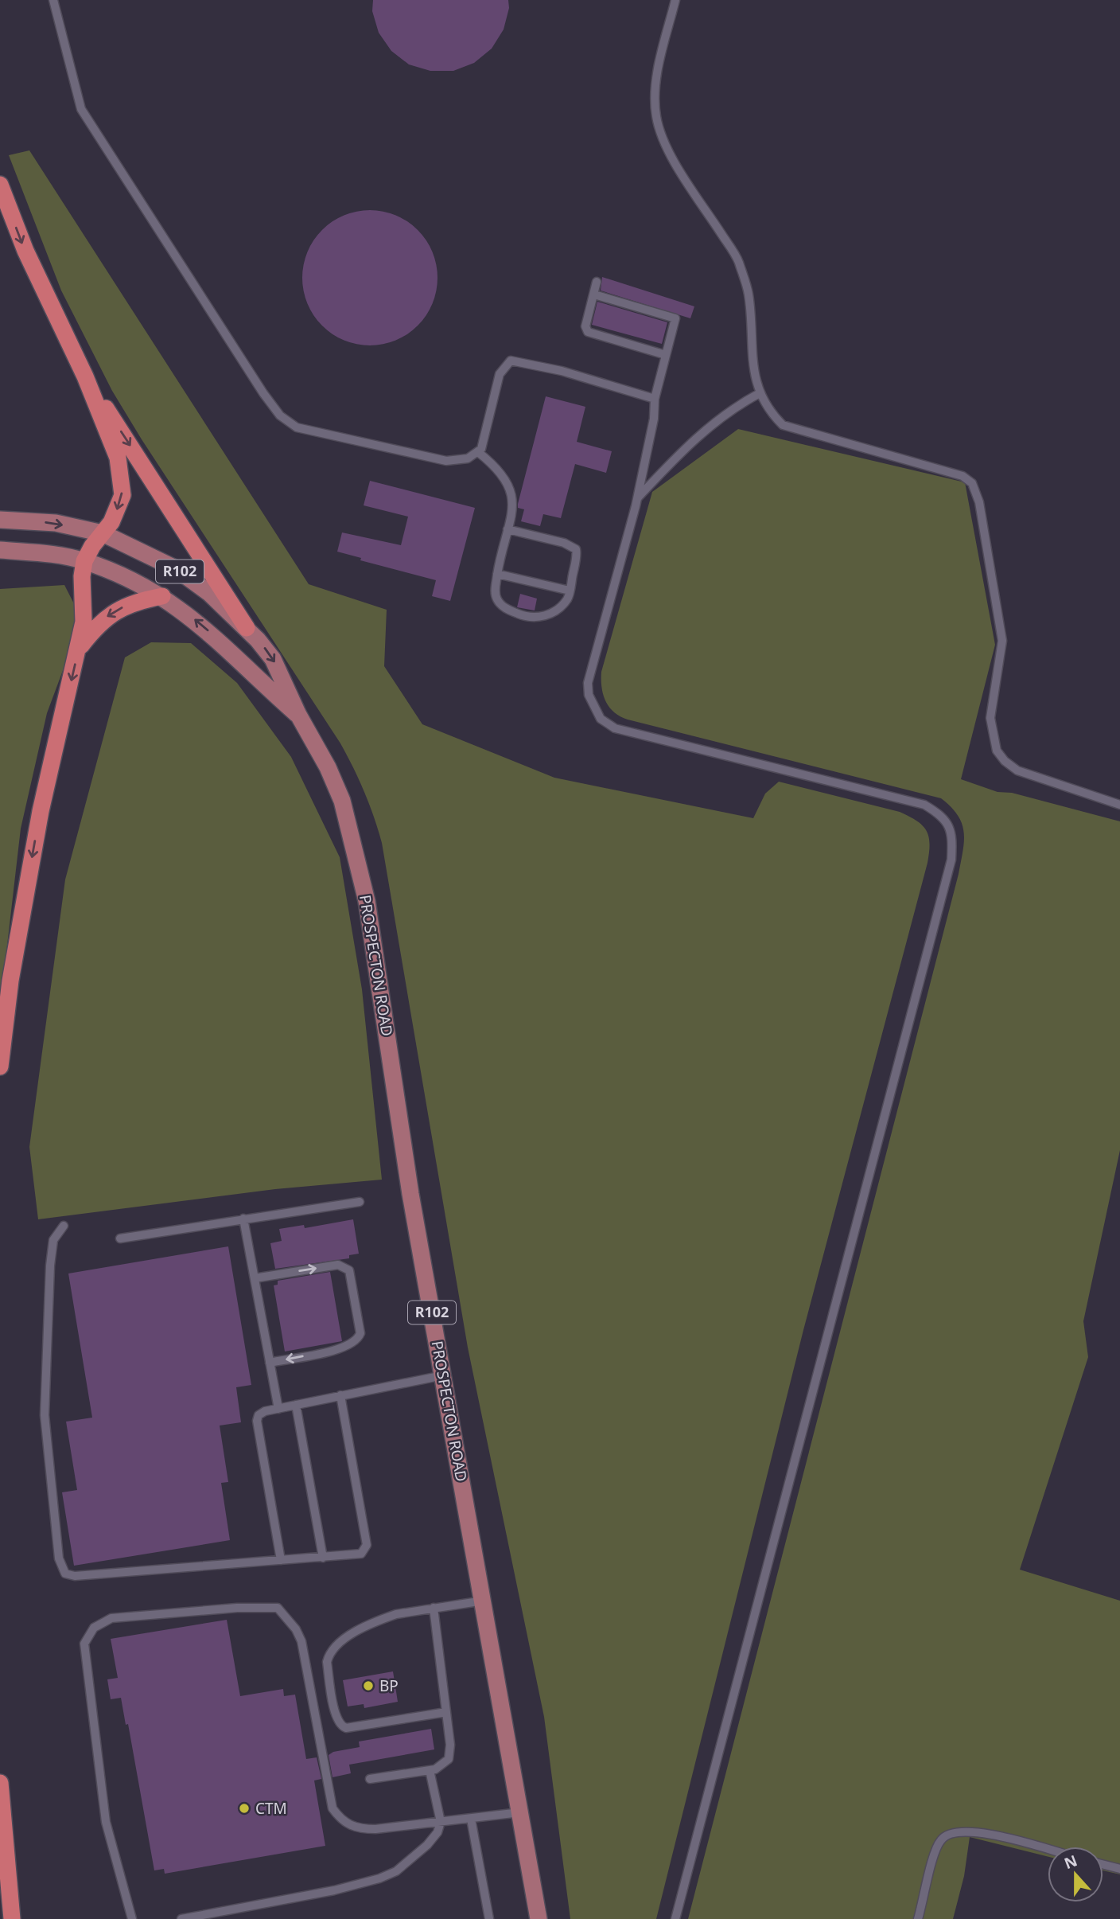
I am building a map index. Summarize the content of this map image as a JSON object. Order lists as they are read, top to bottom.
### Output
{
  "streets": {
    "main road": ["R102", "PROSPECTON ROAD"]
  },
  "places": ["BP", "CTM"],
  "north": "top"
}
